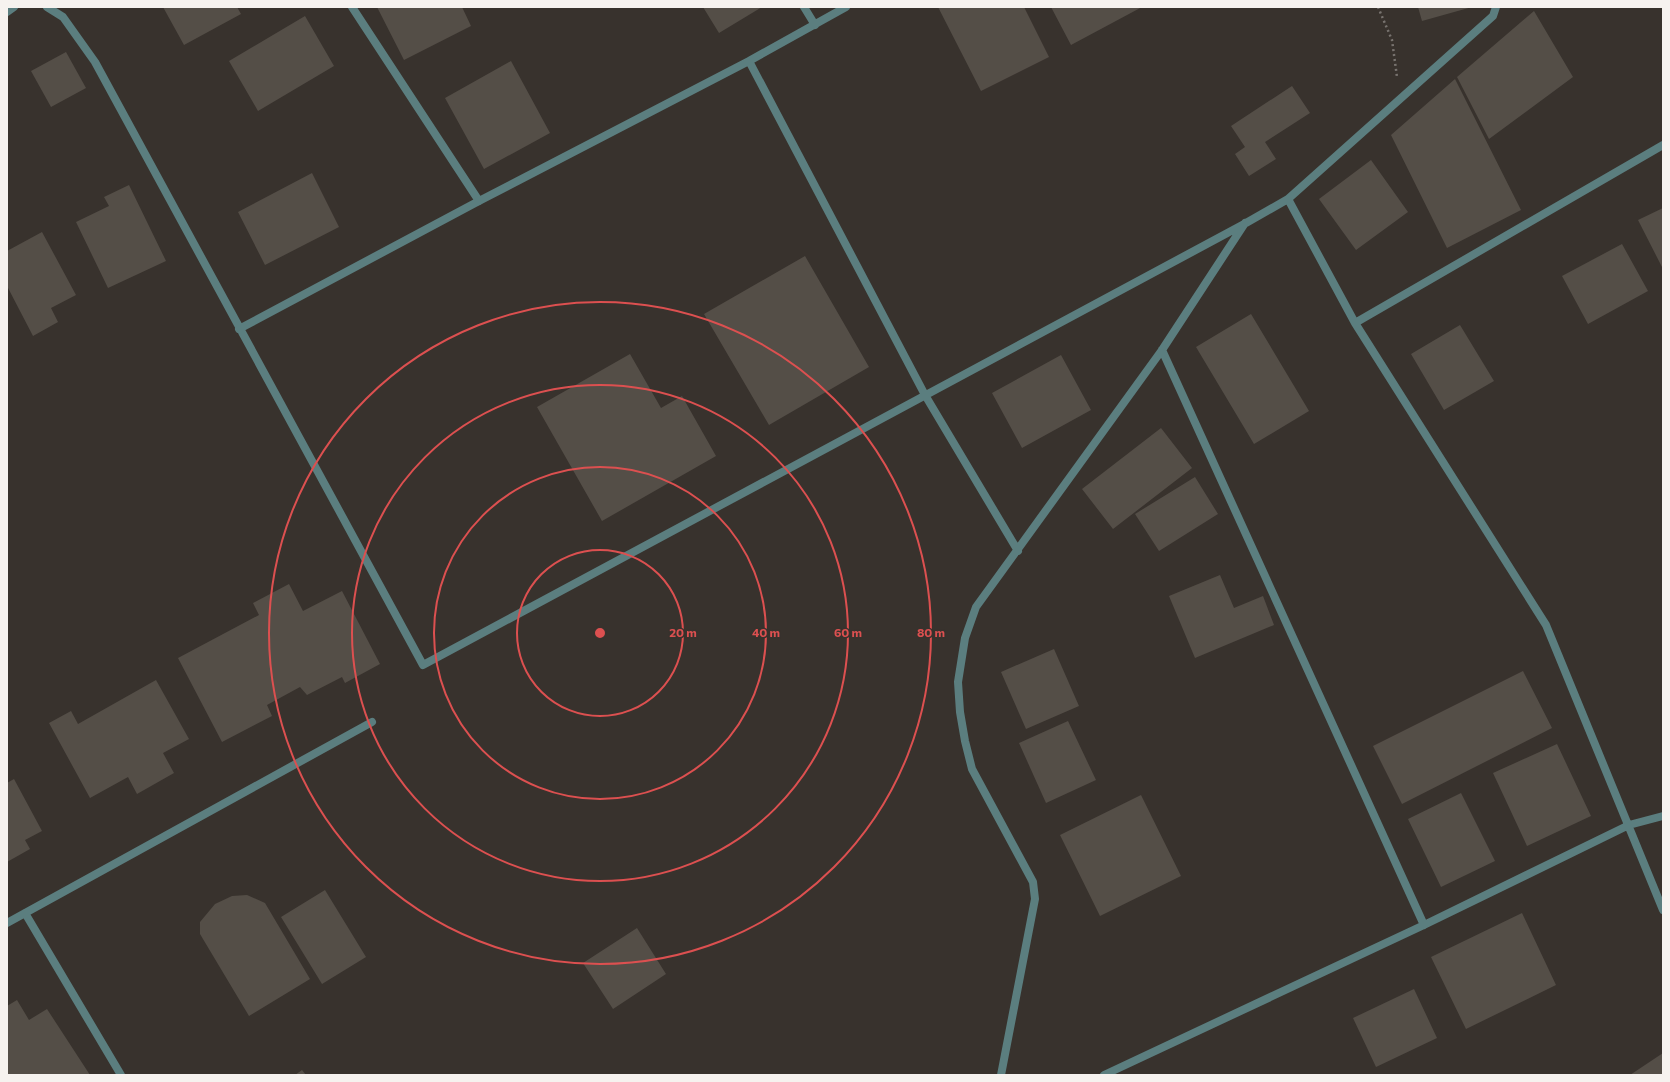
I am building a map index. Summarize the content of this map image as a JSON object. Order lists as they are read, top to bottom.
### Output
{
  "rings": [
    "20 m",
    "40 m",
    "60 m",
    "80 m"
  ]
}
